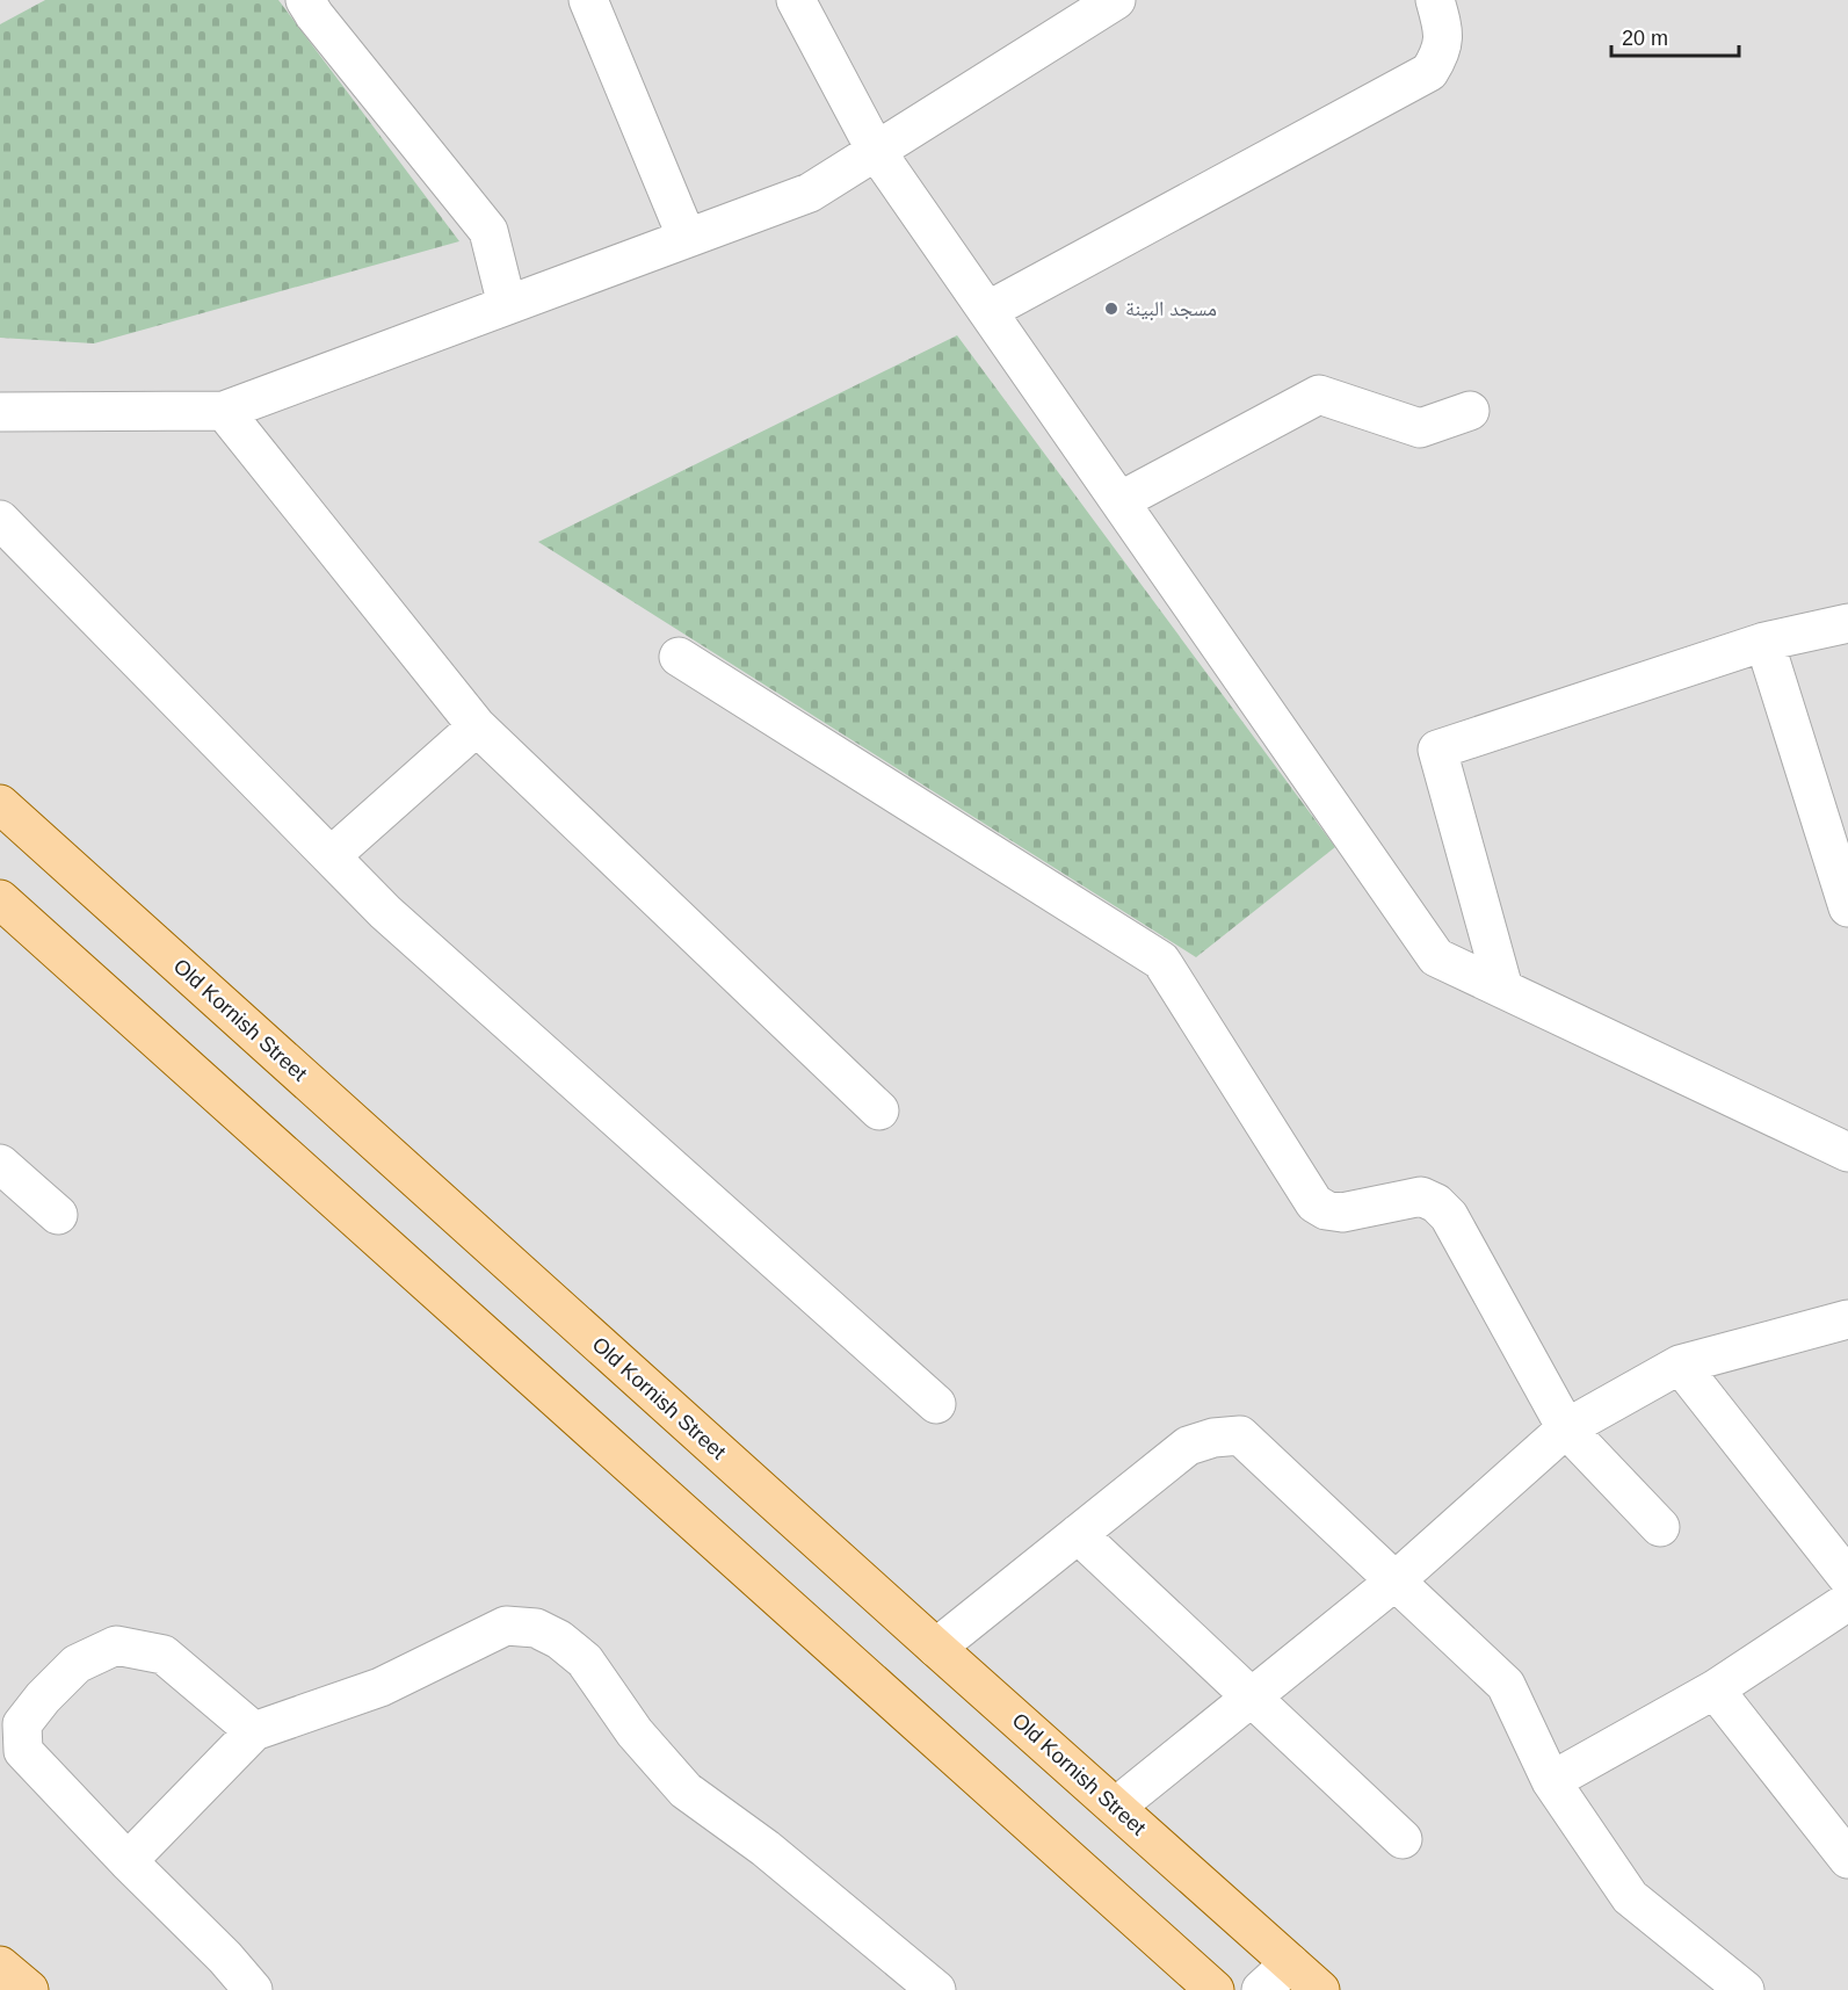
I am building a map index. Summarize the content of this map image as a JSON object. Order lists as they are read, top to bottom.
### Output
{
  "streets": {
    "main road": ["Old Kornish Street"]
  },
  "places": ["مسجد البينة"],
  "scale_bar": "20 m"
}
